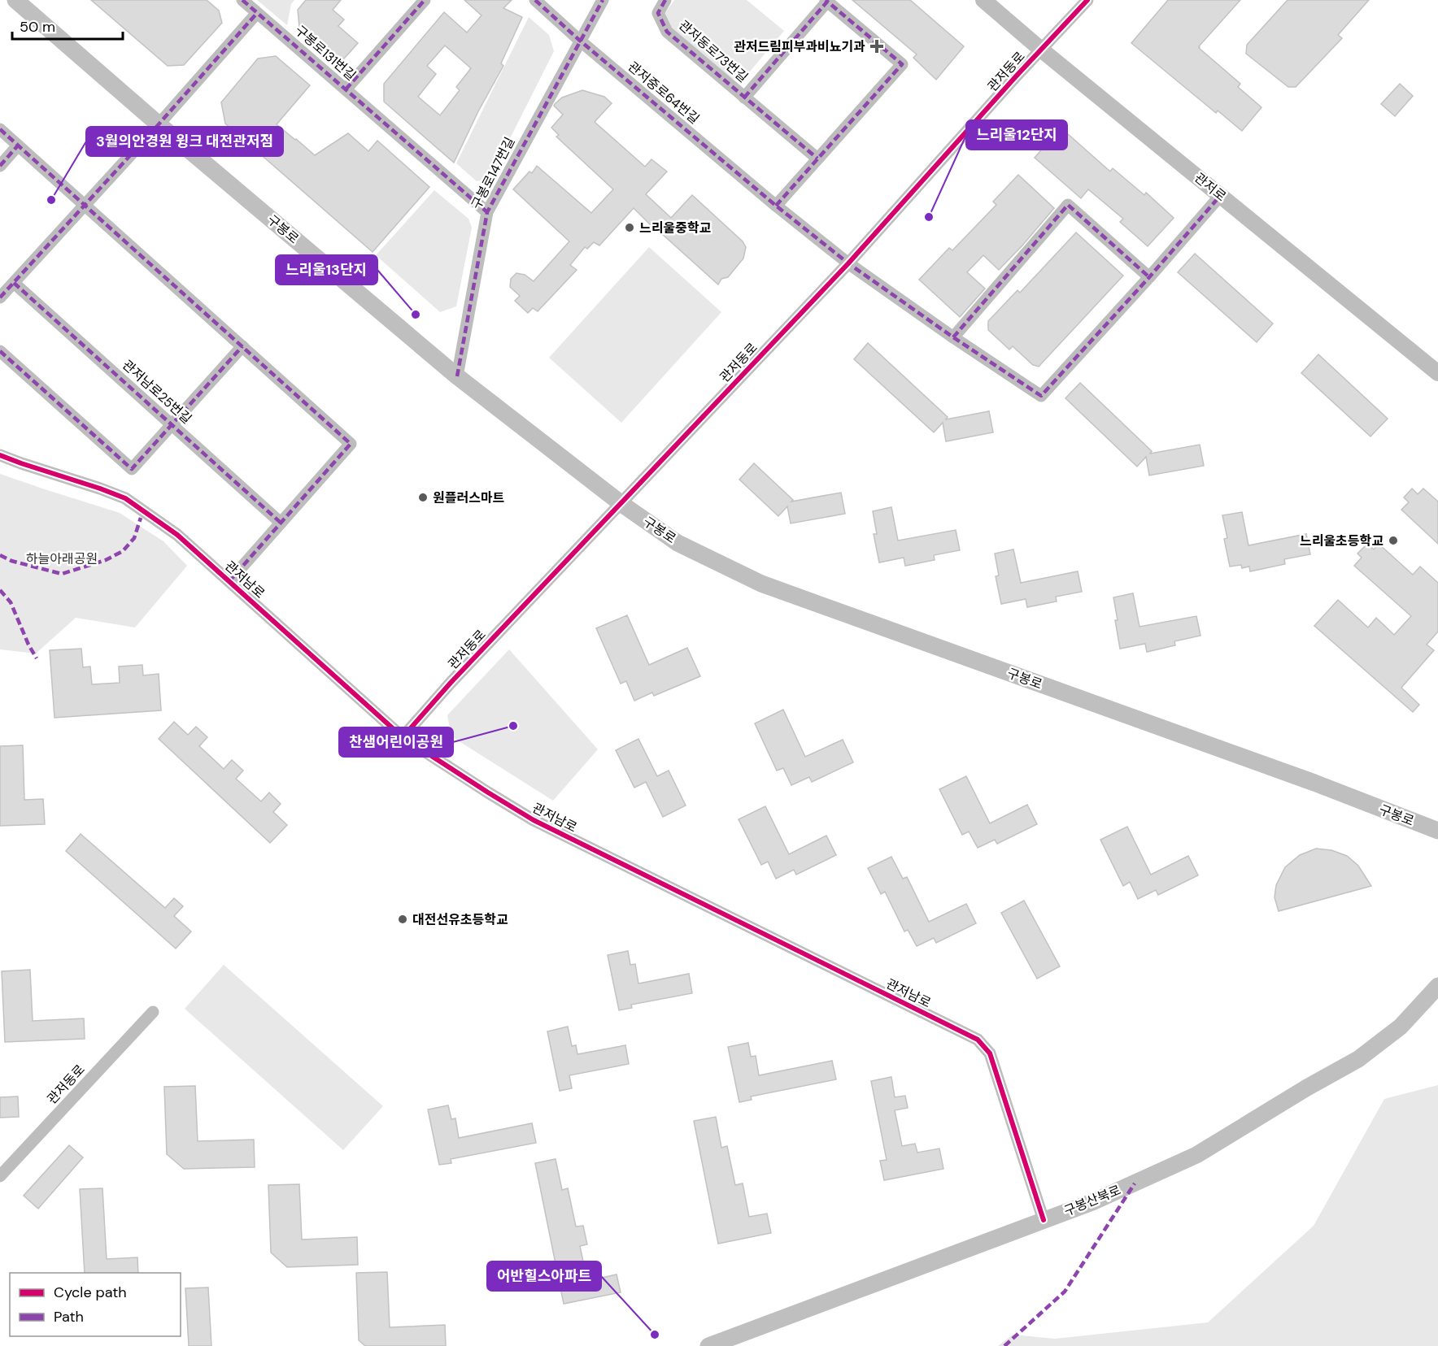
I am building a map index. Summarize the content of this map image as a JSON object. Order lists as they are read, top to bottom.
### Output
{
  "streets": {
    "main road": ["구봉로", "구봉산북로"],
    "street": [
      "관저동로73번길",
      "구봉로131번길",
      "관저동로",
      "관저중로64번길",
      "구봉로147번길",
      "관저로",
      "관저남로25번길",
      "관저남로"
    ]
  },
  "crossings": [
    ["구봉로131번길", "구봉로147번길"],
    ["관저동로", "관저중로64번길"],
    ["관저동로", "관저로"],
    ["관저동로", "구봉로"],
    ["관저동로", "관저남로"],
    ["관저중로64번길", "구봉로147번길"],
    ["구봉로147번길", "구봉로"],
    ["관저남로", "구봉산북로"]
  ],
  "parks": ["하늘아래공원"],
  "places": {
    "health": ["관저드림피부과비뇨기과"],
    "other": [
      "3월의안경원 윙크 대전관저점",
      "느리울12단지",
      "느리울중학교",
      "느리울13단지",
      "원플러스마트",
      "느리울초등학교",
      "찬샘어린이공원",
      "대전선유초등학교",
      "어반힐스아파트"
    ]
  },
  "legend": ["Cycle path", "Path"],
  "scale_bar": "50 m"
}
